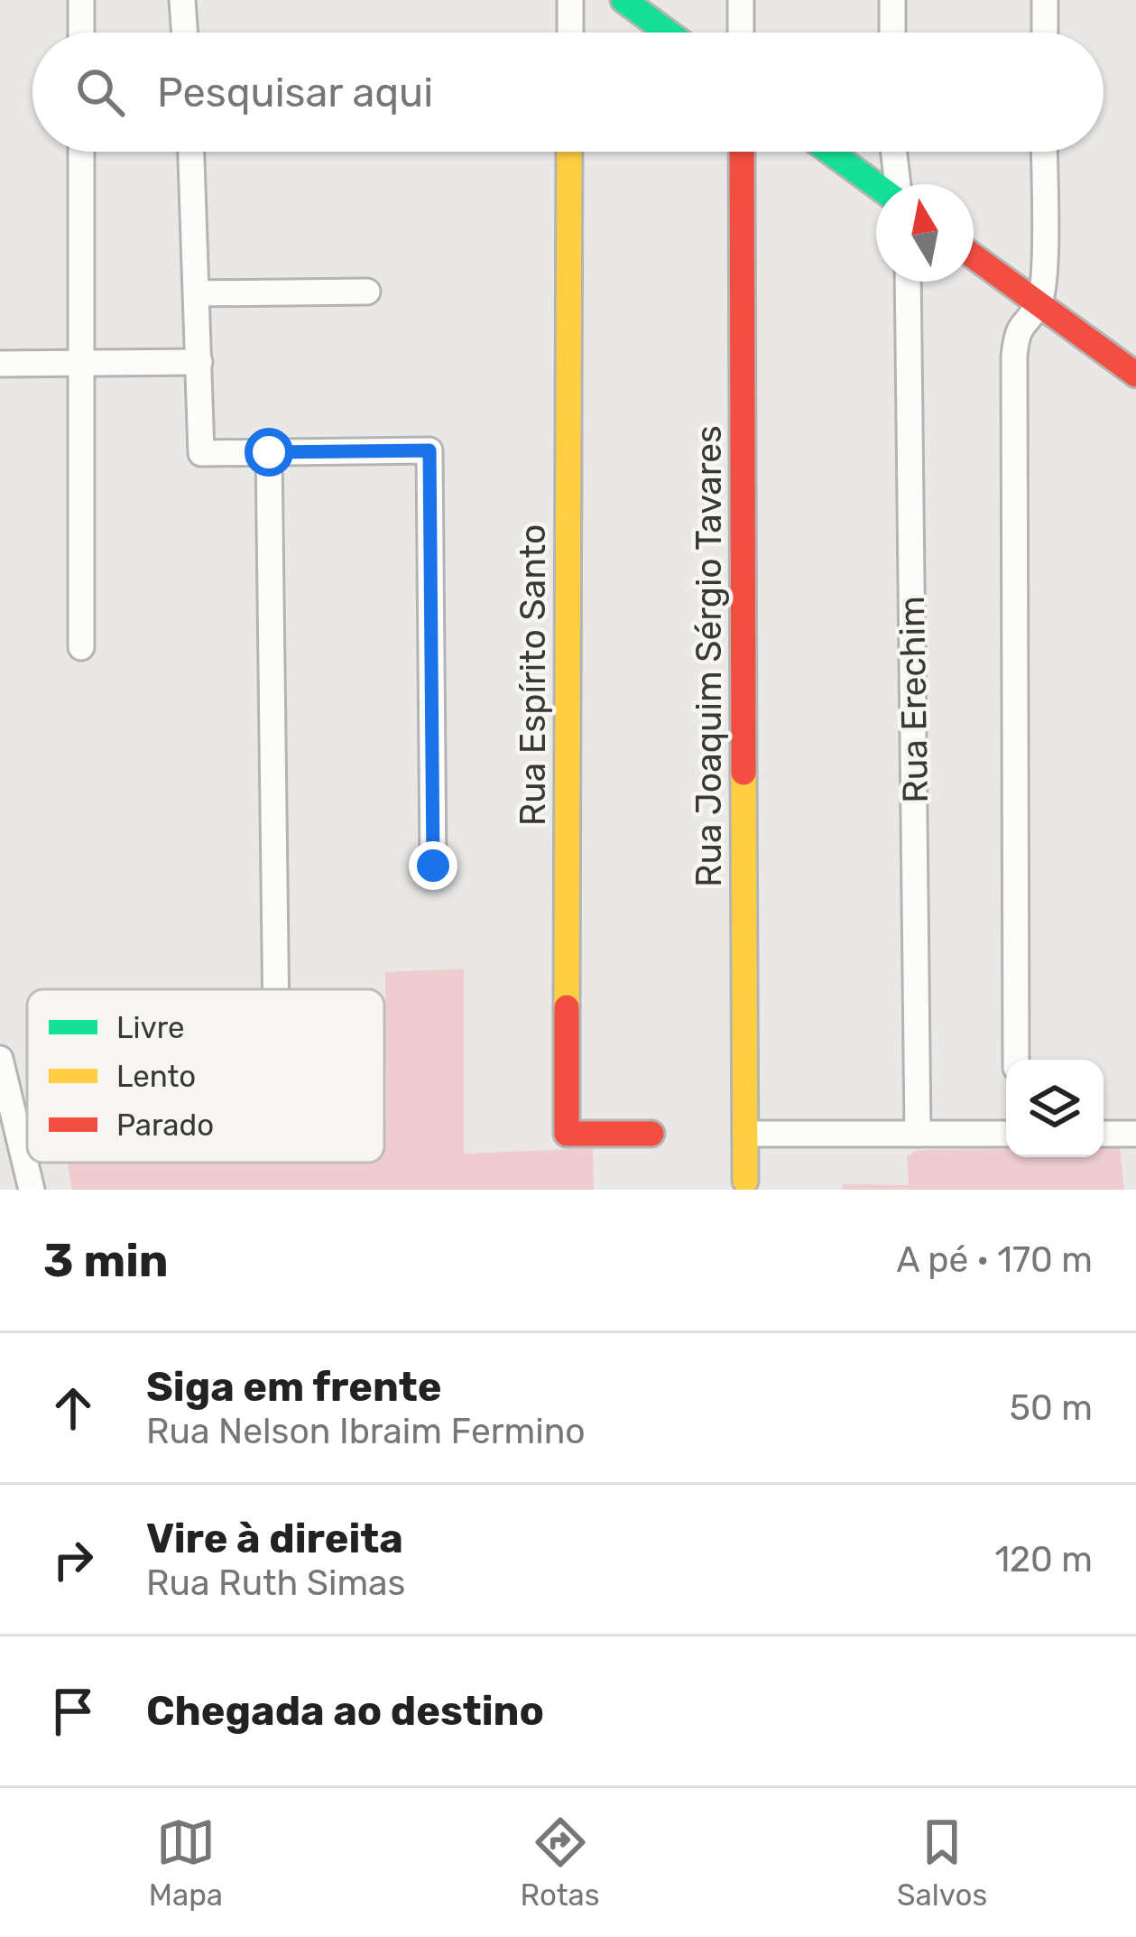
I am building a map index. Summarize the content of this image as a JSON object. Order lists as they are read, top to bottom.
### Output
{
  "streets": {
    "street": ["Rua Joaquim Sérgio Tavares", "Rua Espírito Santo", "Rua Erechim"]
  },
  "legend": ["Livre", "Lento", "Parado"],
  "north": "top",
  "page": {
    "search": "Pesquisar aqui",
    "heading": ["3 min", "A pé · 170 m"],
    "list": [
      ["Siga em frente", "Rua Nelson Ibraim Fermino", "50 m"],
      ["Vire à direita", "Rua Ruth Simas", "120 m"],
      "Chegada ao destino"
    ],
    "nav": ["Mapa", "Rotas", "Salvos"]
  }
}
